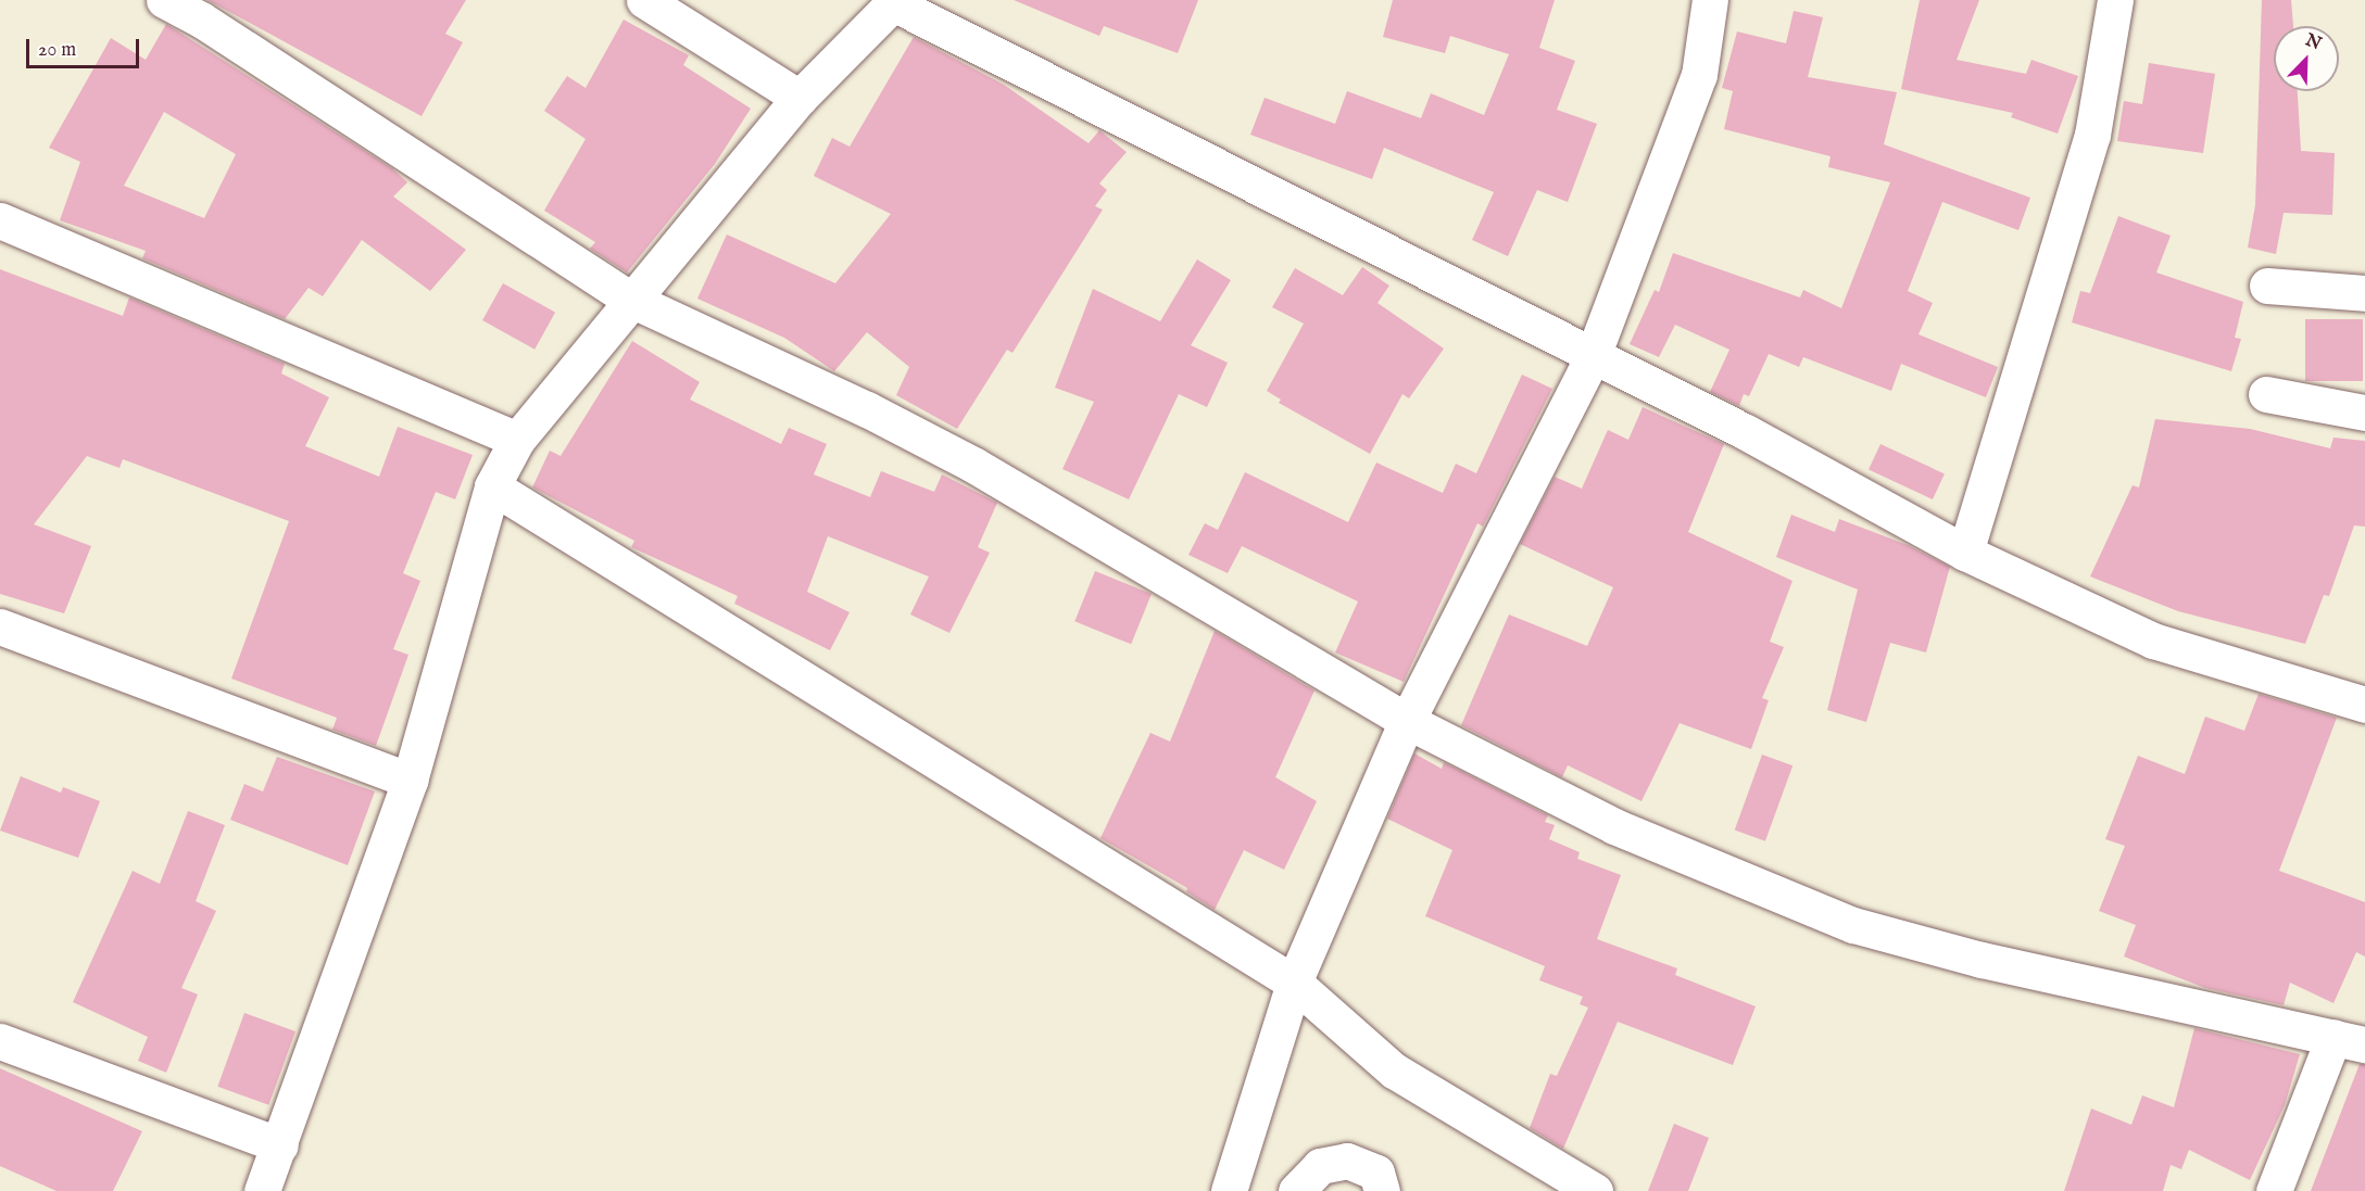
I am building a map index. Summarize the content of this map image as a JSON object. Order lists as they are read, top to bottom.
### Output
{
  "scale_bar": "20 m",
  "north": "top right"
}
